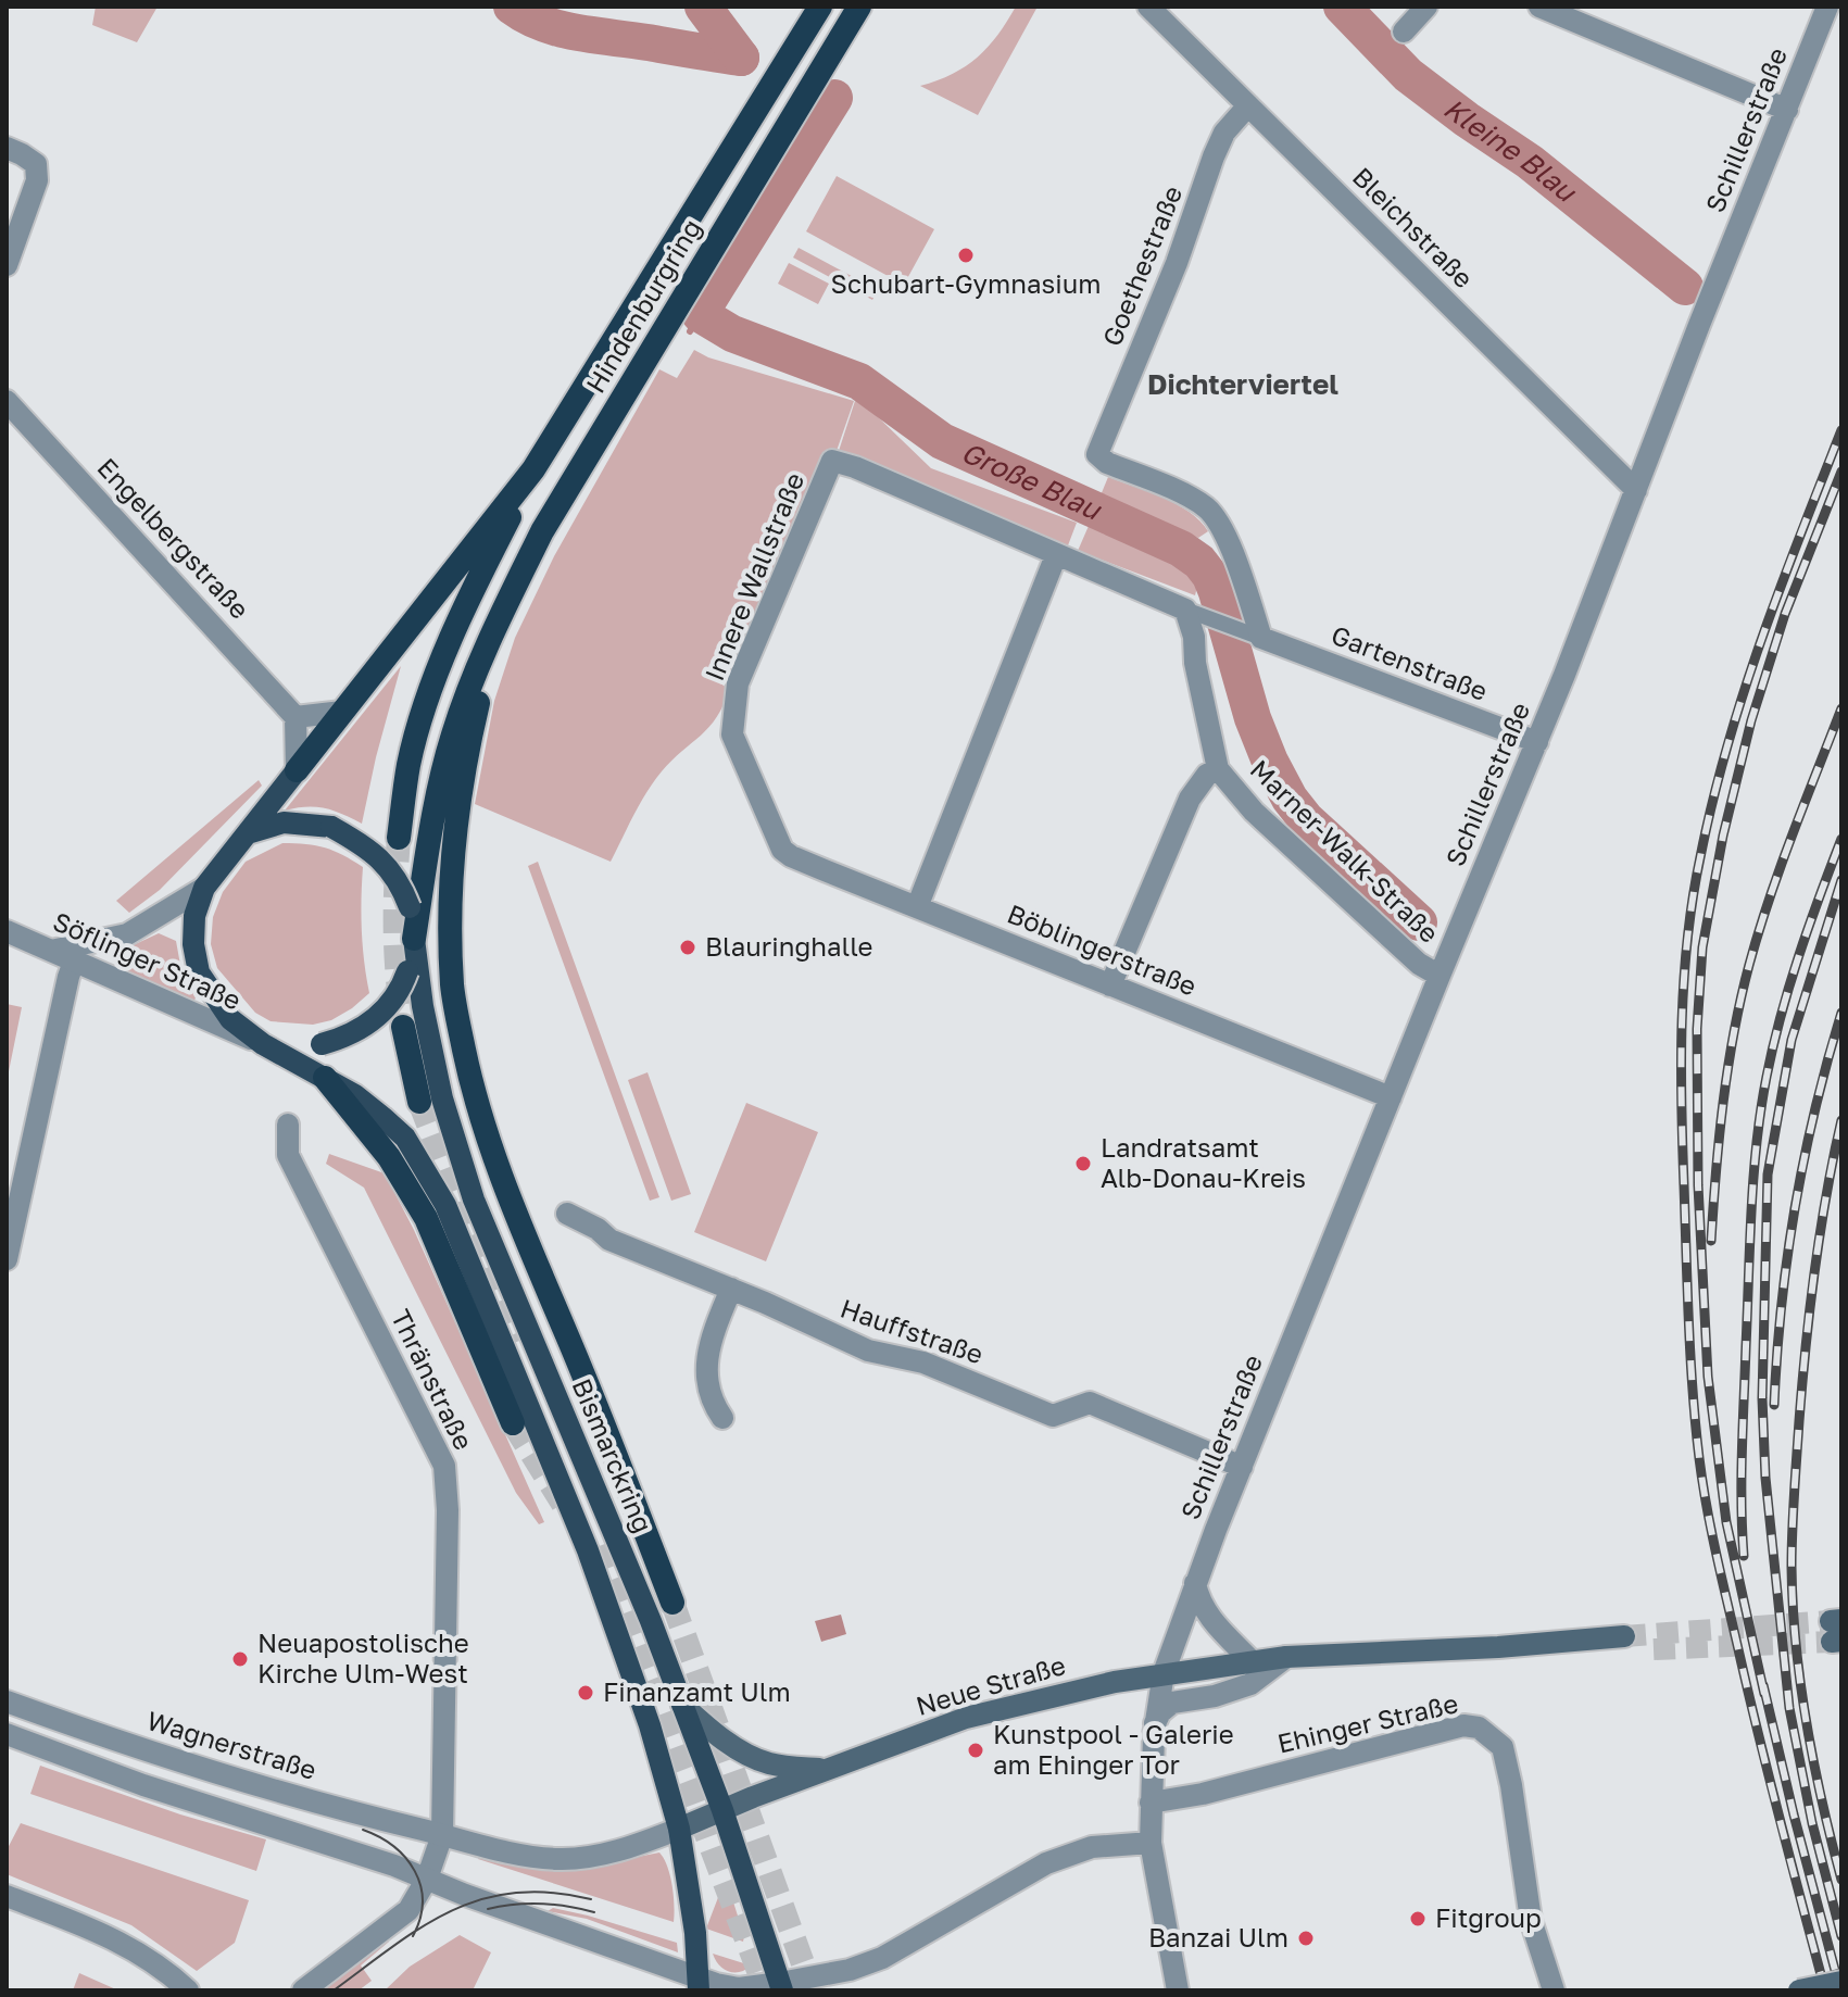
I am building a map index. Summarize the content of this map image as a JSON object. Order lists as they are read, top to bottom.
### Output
{
  "streets": {
    "highway": ["Hindenburgring"],
    "main road": ["Bismarckring", "Neue Straße", "Wagnerstraße"],
    "street": [
      "Schillerstraße",
      "Bleichstraße",
      "Goethestraße",
      "Engelbergstraße",
      "Innere Wallstraße",
      "Gartenstraße",
      "Marner-Walk-Straße",
      "Böblingerstraße",
      "Söflinger Straße",
      "Hauffstraße",
      "Thränstraße",
      "Ehinger Straße"
    ]
  },
  "crossings": [
    ["Schillerstraße", "Bleichstraße"],
    ["Schillerstraße", "Gartenstraße"],
    ["Schillerstraße", "Marner-Walk-Straße"],
    ["Schillerstraße", "Böblingerstraße"],
    ["Schillerstraße", "Hauffstraße"],
    ["Schillerstraße", "Neue Straße"],
    ["Schillerstraße", "Ehinger Straße"],
    ["Bleichstraße", "Goethestraße"],
    ["Goethestraße", "Gartenstraße"],
    ["Innere Wallstraße", "Gartenstraße"],
    ["Innere Wallstraße", "Böblingerstraße"],
    ["Gartenstraße", "Marner-Walk-Straße"],
    ["Söflinger Straße", "Bismarckring"],
    ["Thränstraße", "Wagnerstraße"],
    ["Bismarckring", "Neue Straße"],
    ["Bismarckring", "Wagnerstraße"],
    ["Neue Straße", "Wagnerstraße"]
  ],
  "districts": ["Dichterviertel"],
  "water": ["Kleine Blau", "Große Blau"],
  "places": [
    "Schubart-Gymnasium",
    "Blauringhalle",
    "Landratsamt Alb-Donau-Kreis",
    "Neuapostolische Kirche Ulm-West",
    "Finanzamt Ulm",
    "Kunstpool - Galerie am Ehinger Tor",
    "Fitgroup",
    "Banzai Ulm"
  ]
}
